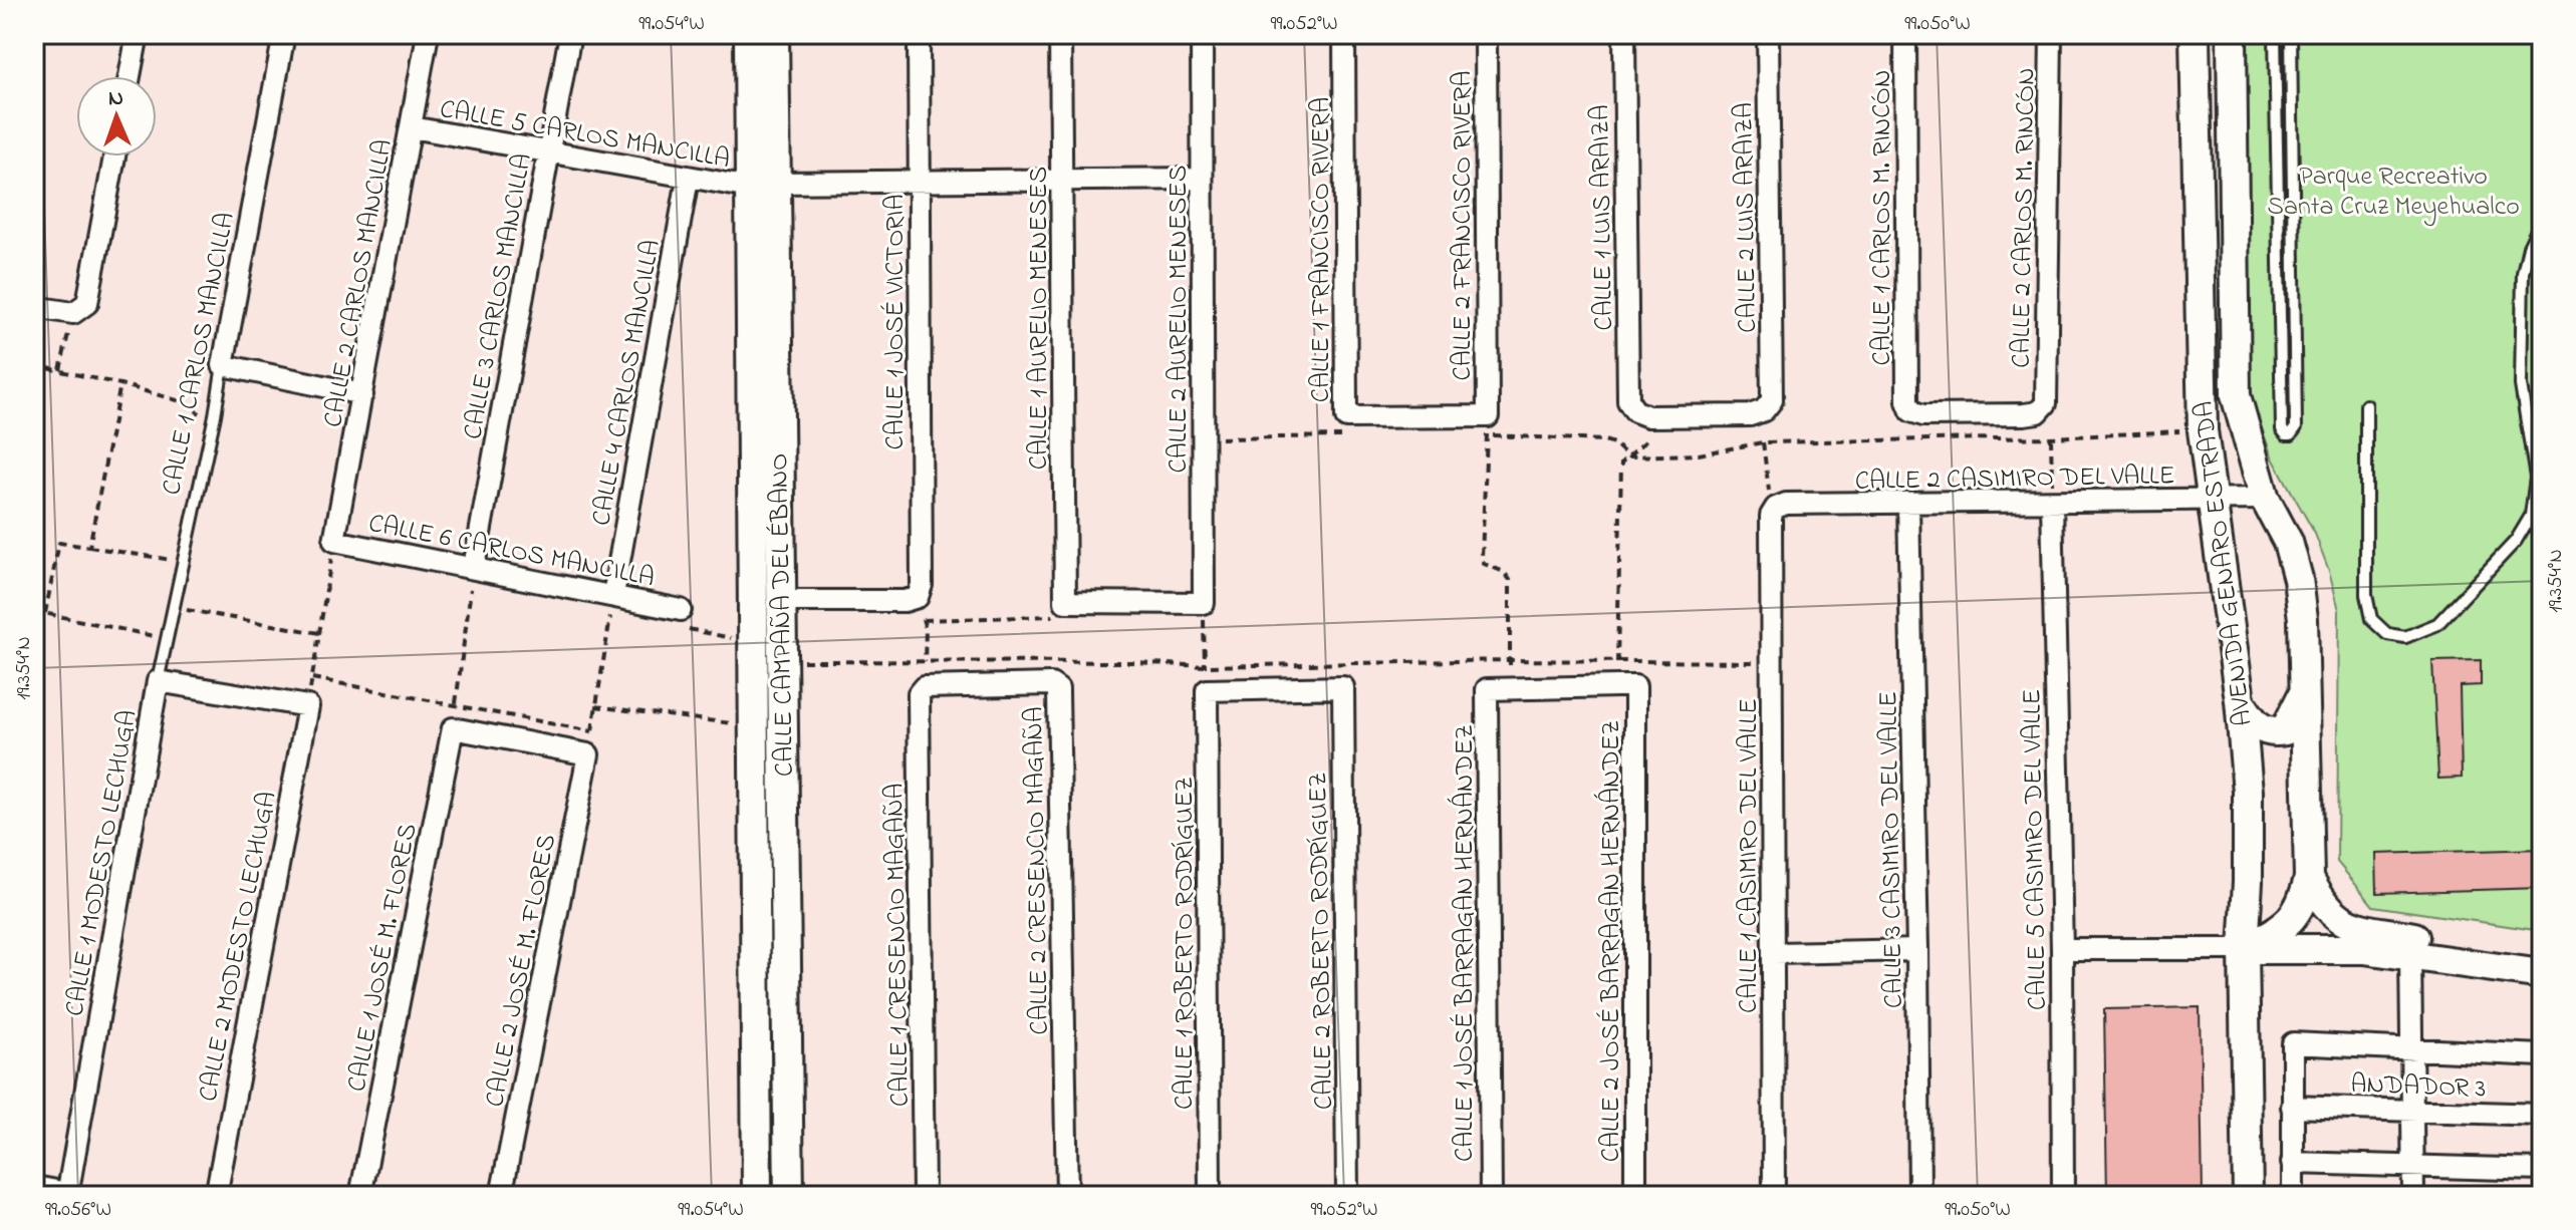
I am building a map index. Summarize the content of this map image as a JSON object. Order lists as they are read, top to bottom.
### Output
{
  "streets": {
    "street": [
      "CALLE 5 CARLOS MANCILLA",
      "CALLE 1 LUIS ARAIZA",
      "CALLE 2 LUIS ARAIZA",
      "CALLE 1 CARLOS M. RINCÓN",
      "CALLE 2 CARLOS M. RINCÓN",
      "CALLE 2 FRANCISCO RIVERA",
      "CALLE 1 FRANCISCO RIVERA",
      "CALLE 2 CARLOS MANCILLA",
      "CALLE 3 CARLOS MANCILLA",
      "CALLE 1 AURELIO MENESES",
      "CALLE 2 AURELIO MENESES",
      "CALLE 1 JOSÉ VICTORIA",
      "CALLE 1 CARLOS MANCILLA",
      "CALLE 4 CARLOS MANCILLA",
      "CALLE 2 CASIMIRO DEL VALLE",
      "CALLE 6 CARLOS MANCILLA",
      "AVENIDA GENARO ESTRADA",
      "CALLE CAMPAÑA DEL ÉBANO",
      "CALLE 3 CASIMIRO DEL VALLE",
      "CALLE 5 CASIMIRO DEL VALLE",
      "CALLE 1 CASIMIRO DEL VALLE",
      "CALLE 1 MODESTO LECHUGA",
      "CALLE 2 CRESENCIO MAGAÑA",
      "CALLE 2 ROBERTO RODRÍGUEZ",
      "CALLE 2 JOSÉ BARRAGAN HERNÁNDEZ",
      "CALLE 1 ROBERTO RODRÍGUEZ",
      "CALLE 1 JOSÉ BARRAGAN HERNÁNDEZ",
      "CALLE 1 CRESENCIO MAGAÑA",
      "CALLE 2 MODESTO LECHUGA",
      "CALLE 1 JOSÉ M. FLORES",
      "CALLE 2 JOSÉ M. FLORES",
      "ANDADOR 3"
    ]
  },
  "crossings": [
    ["CALLE 5 CARLOS MANCILLA", "CALLE 2 CARLOS MANCILLA"],
    ["CALLE 5 CARLOS MANCILLA", "CALLE 3 CARLOS MANCILLA"],
    ["CALLE 5 CARLOS MANCILLA", "CALLE 1 AURELIO MENESES"],
    ["CALLE 5 CARLOS MANCILLA", "CALLE 2 AURELIO MENESES"],
    ["CALLE 5 CARLOS MANCILLA", "CALLE 1 JOSÉ VICTORIA"],
    ["CALLE 5 CARLOS MANCILLA", "CALLE 4 CARLOS MANCILLA"],
    ["CALLE 5 CARLOS MANCILLA", "CALLE CAMPAÑA DEL ÉBANO"],
    ["CALLE 1 LUIS ARAIZA", "CALLE 2 LUIS ARAIZA"],
    ["CALLE 1 CARLOS M. RINCÓN", "CALLE 2 CARLOS M. RINCÓN"],
    ["CALLE 2 FRANCISCO RIVERA", "CALLE 1 FRANCISCO RIVERA"],
    ["CALLE 2 CARLOS MANCILLA", "CALLE 6 CARLOS MANCILLA"],
    ["CALLE 3 CARLOS MANCILLA", "CALLE 6 CARLOS MANCILLA"],
    ["CALLE 1 CARLOS MANCILLA", "CALLE 1 MODESTO LECHUGA"],
    ["CALLE 4 CARLOS MANCILLA", "CALLE 6 CARLOS MANCILLA"],
    ["CALLE 2 CASIMIRO DEL VALLE", "AVENIDA GENARO ESTRADA"],
    ["CALLE 2 CASIMIRO DEL VALLE", "CALLE 3 CASIMIRO DEL VALLE"],
    ["CALLE 2 CASIMIRO DEL VALLE", "CALLE 5 CASIMIRO DEL VALLE"],
    ["CALLE 2 CASIMIRO DEL VALLE", "CALLE 1 CASIMIRO DEL VALLE"],
    ["CALLE 2 CRESENCIO MAGAÑA", "CALLE 1 CRESENCIO MAGAÑA"],
    ["CALLE 2 ROBERTO RODRÍGUEZ", "CALLE 1 ROBERTO RODRÍGUEZ"]
  ],
  "parks": ["Parque Recreativo Santa Cruz Meyehualco"],
  "north": "top",
  "coordinates": [
    "99.054°W",
    "99.052°W",
    "99.050°W",
    "19.354°N",
    "99.056°W"
  ]
}
